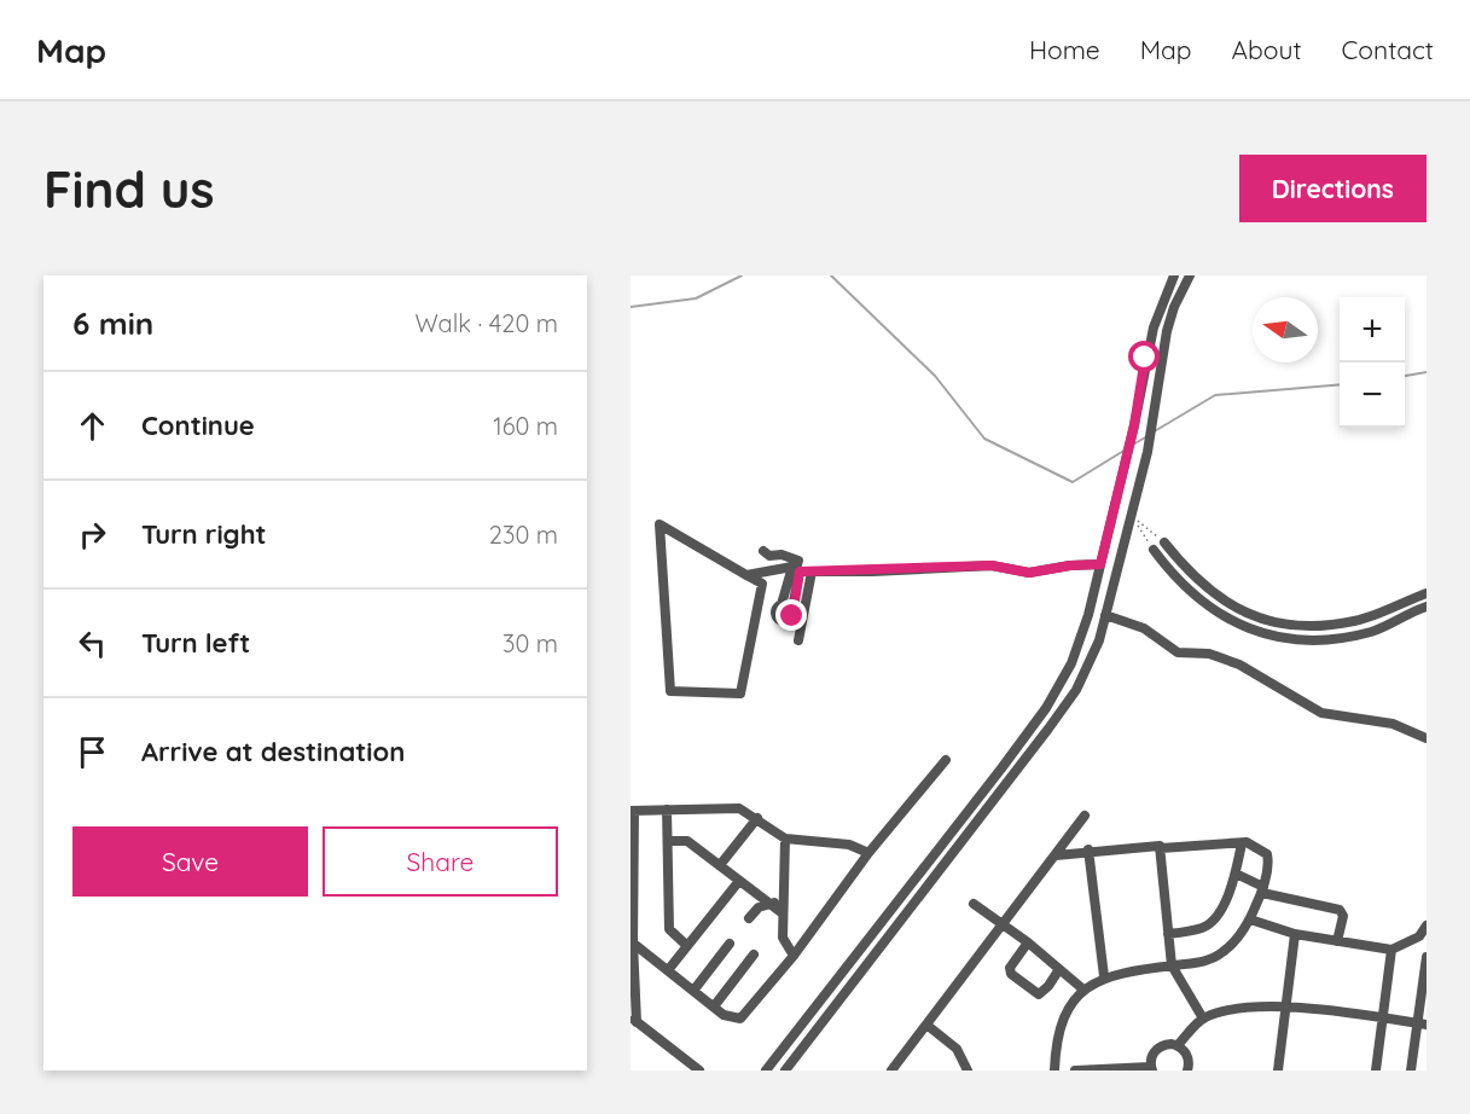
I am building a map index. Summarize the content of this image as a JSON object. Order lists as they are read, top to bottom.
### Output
{
  "north": "left",
  "page": {
    "header": "Map",
    "nav": [
      "Home",
      "Map",
      "About",
      "Contact"
    ],
    "buttons": [
      "Directions",
      ["Save", "Share"]
    ],
    "title": "Find us",
    "heading": ["6 min", "Walk · 420 m"],
    "map_buttons": ["+", "−"],
    "list": [
      ["Continue", "160 m"],
      ["Turn right", "230 m"],
      ["Turn left", "30 m"],
      "Arrive at destination"
    ]
  }
}
